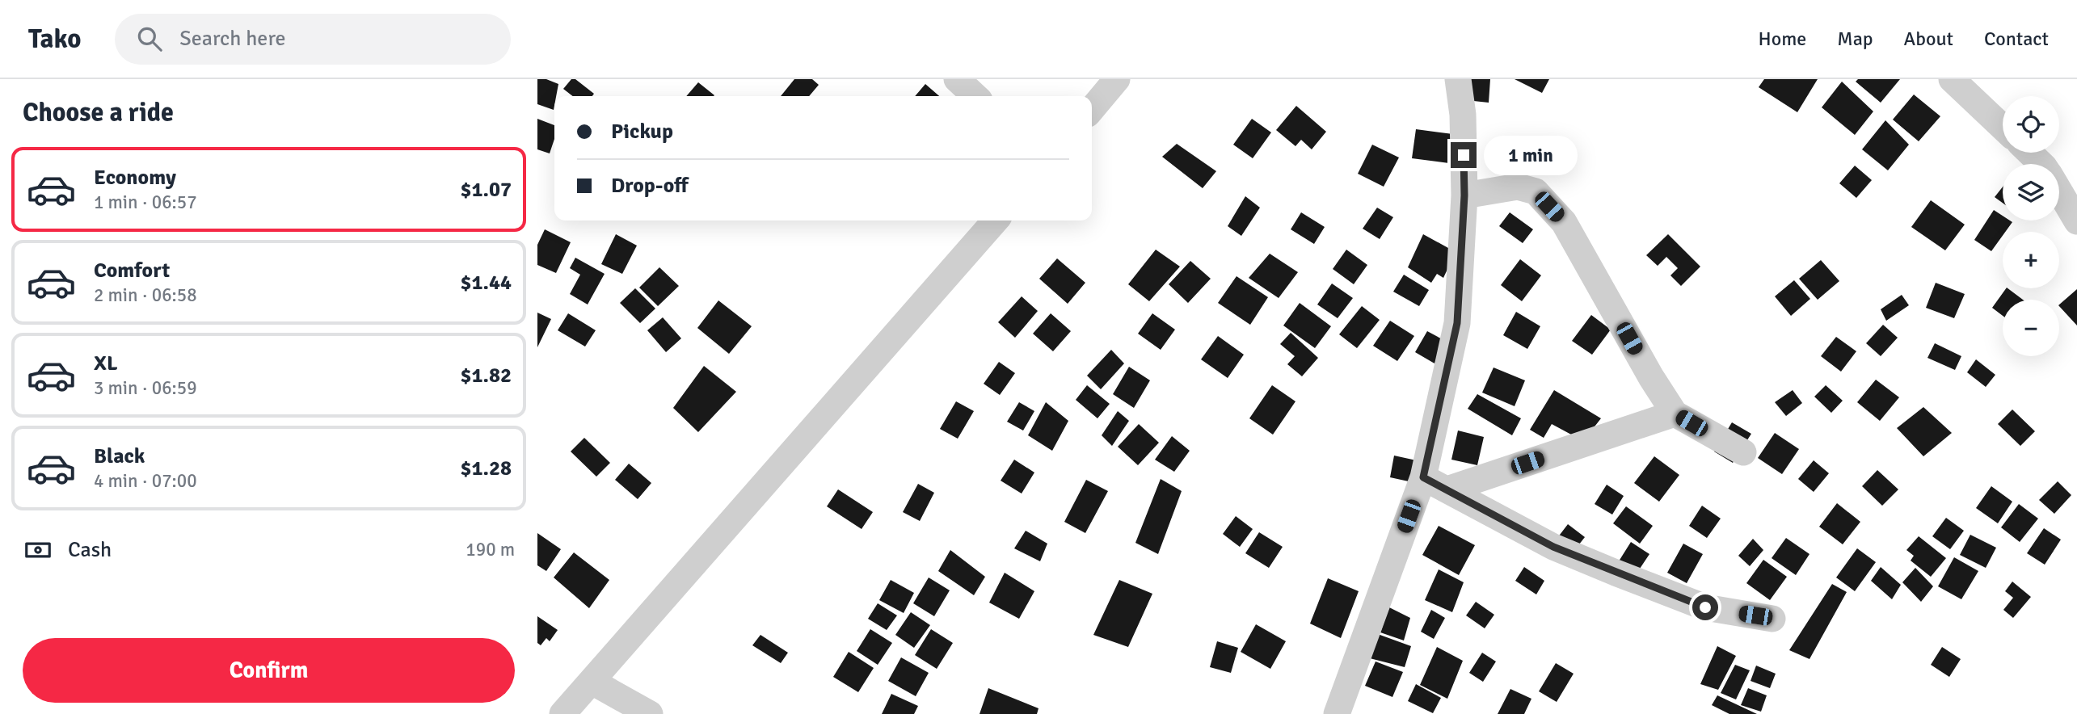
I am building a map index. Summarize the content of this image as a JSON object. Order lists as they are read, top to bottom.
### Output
{
  "page": {
    "header": "Tako",
    "search": "Search here",
    "nav": [
      "Home",
      "Map",
      "About",
      "Contact"
    ],
    "heading": "Choose a ride",
    "map_buttons": ["+", "−"],
    "banner": ["Pickup", "Drop-off"],
    "bubble": "1 min",
    "list": [
      {
        "name": "Economy",
        "note": "1 min · 06:57",
        "value": "$1.07"
      },
      {
        "name": "Comfort",
        "note": "2 min · 06:58",
        "value": "$1.44"
      },
      {
        "name": "XL",
        "note": "3 min · 06:59",
        "value": "$1.82"
      },
      {
        "name": "Black",
        "note": "4 min · 07:00",
        "value": "$1.28"
      }
    ],
    "pay": ["Cash", "190 m"],
    "buttons": "Confirm"
  }
}
